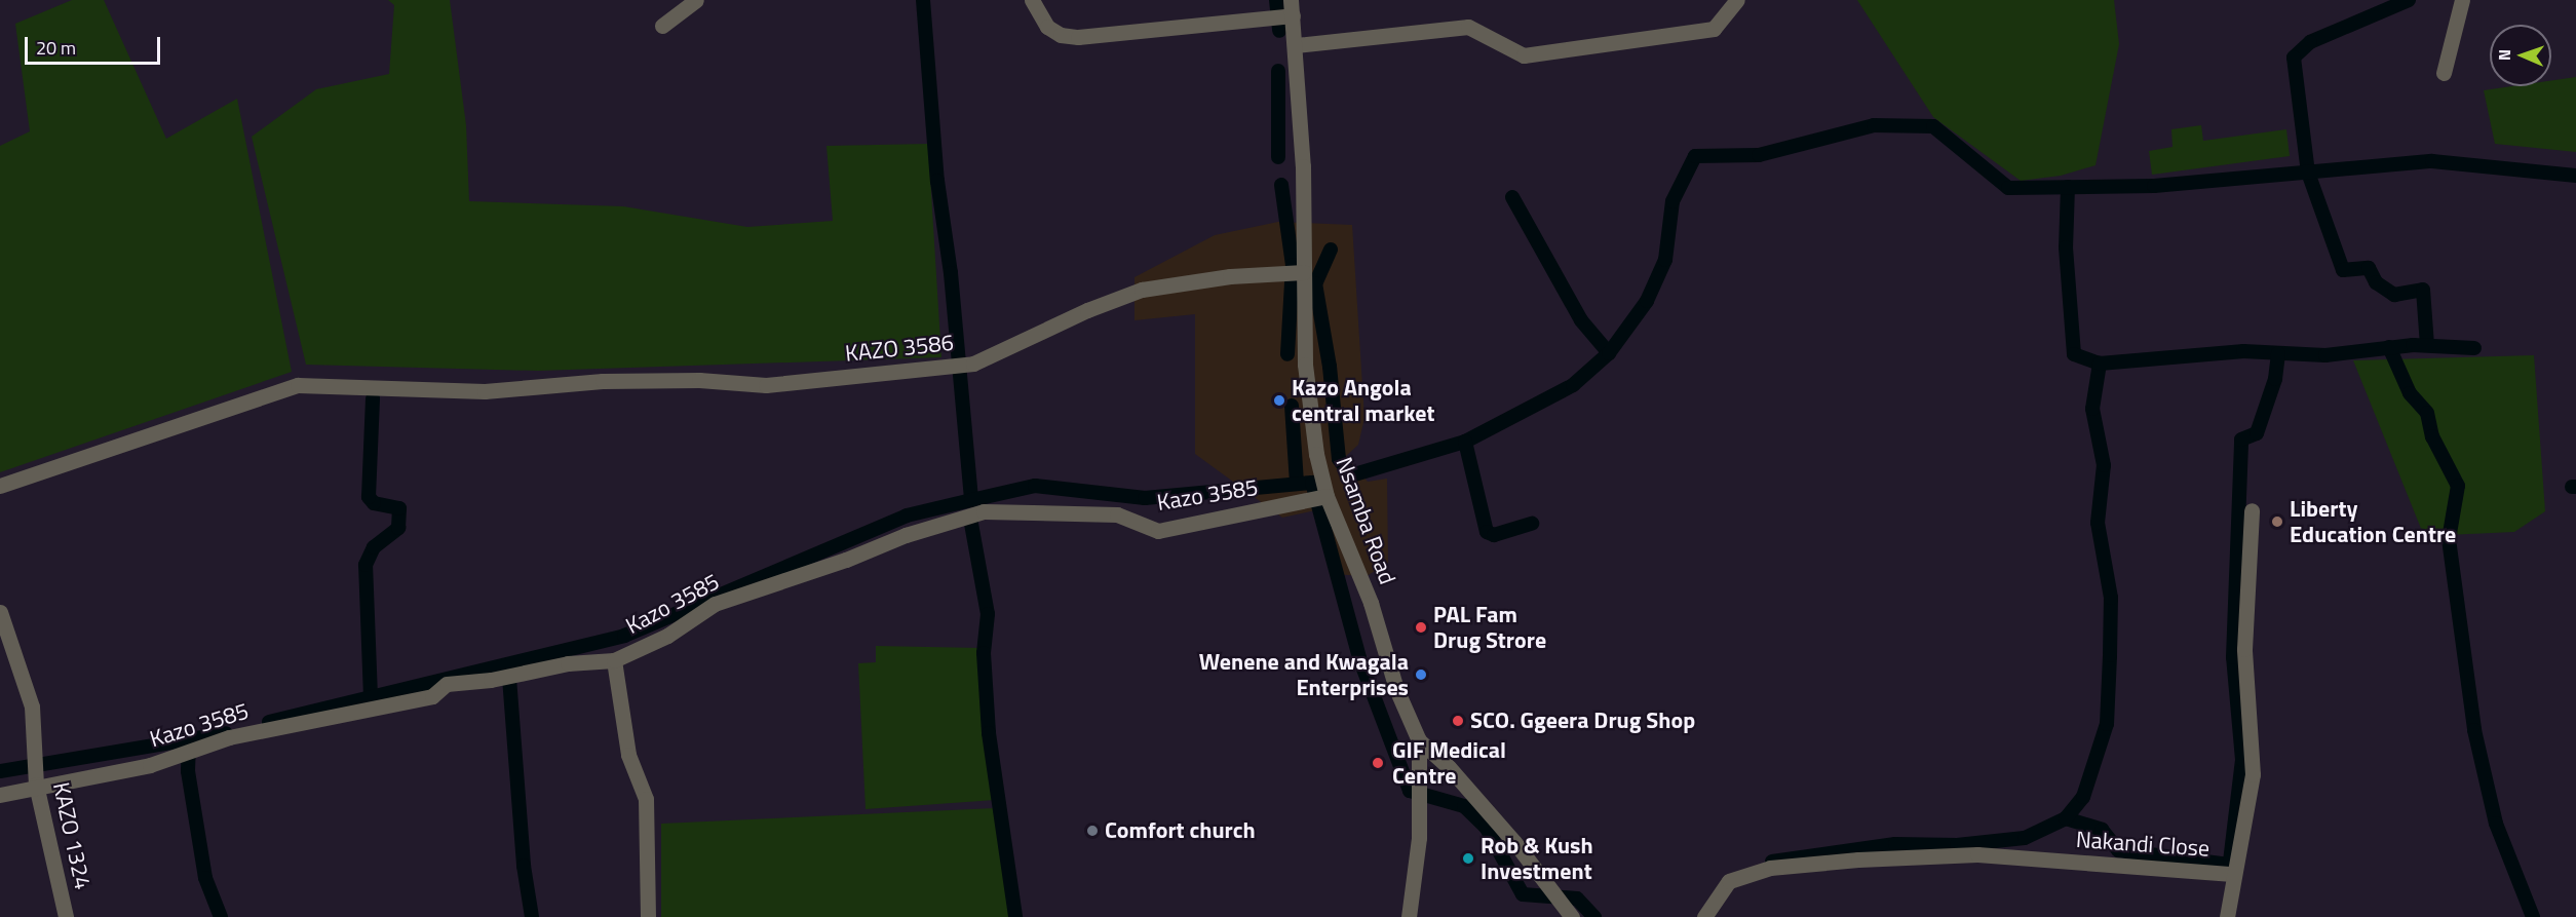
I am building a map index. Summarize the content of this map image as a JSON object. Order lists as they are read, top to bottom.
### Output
{
  "streets": {
    "street": [
      "KAZO 3586",
      "Kazo 3585",
      "Nsamba Road",
      "KAZO 1324",
      "Nakandi Close"
    ]
  },
  "crossings": [
    ["KAZO 3586", "Nsamba Road"],
    ["Kazo 3585", "Nsamba Road"],
    ["Kazo 3585", "KAZO 1324"]
  ],
  "places": [
    "Kazo Angola central market",
    "Liberty Education Centre",
    "PAL Fam Drug Strore",
    "Wenene and Kwagala Enterprises",
    "SCO. Ggeera Drug Shop",
    "GIF Medical Centre",
    "Comfort church",
    "Rob & Kush Investment"
  ],
  "scale_bar": "20 m",
  "north": "left"
}
